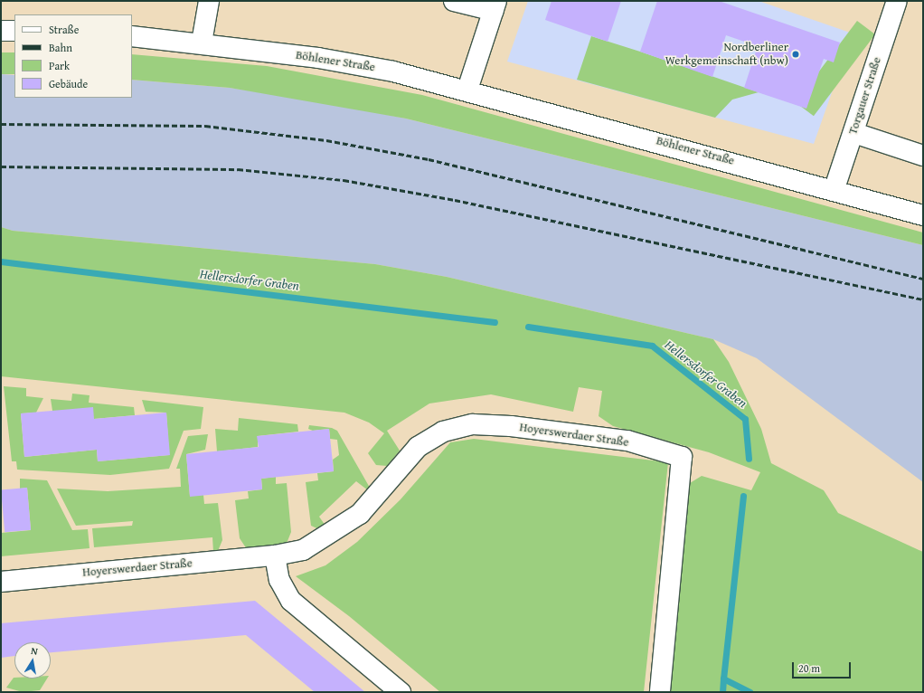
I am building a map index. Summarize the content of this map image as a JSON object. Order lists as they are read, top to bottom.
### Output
{
  "streets": {
    "street": ["Böhlener Straße", "Torgauer Straße", "Hoyerswerdaer Straße"]
  },
  "crossings": [
    ["Böhlener Straße", "Torgauer Straße"]
  ],
  "water": ["Hellersdorfer Graben"],
  "places": ["Nordberliner Werkgemeinschaft (nbw)"],
  "legend": [
    "Straße",
    "Bahn",
    "Park",
    "Gebäude"
  ],
  "scale_bar": "20 m",
  "north": "top"
}
